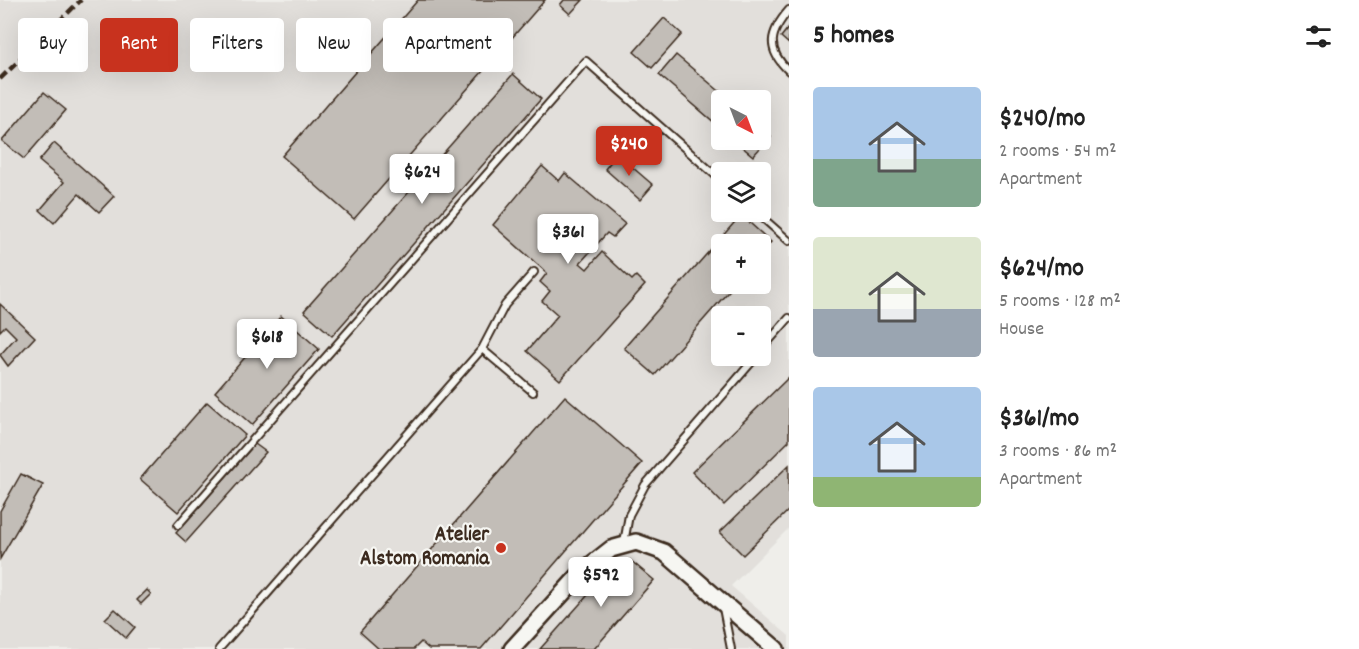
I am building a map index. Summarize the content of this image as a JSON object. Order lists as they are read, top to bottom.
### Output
{
  "places": ["Atelier Alstom Romania"],
  "north": "bottom right",
  "page": {
    "heading": "5 homes",
    "chip": [
      "Buy",
      "Rent",
      "Filters",
      "New",
      "Apartment"
    ],
    "list": [
      {
        "name": "$240/mo",
        "note": "2 rooms · 54 m² · Apartment"
      },
      {
        "name": "$624/mo",
        "note": "5 rooms · 128 m² · House"
      },
      {
        "name": "$361/mo",
        "note": "3 rooms · 86 m² · Apartment"
      }
    ],
    "map_buttons": ["+", "−"],
    "price": [
      "$240",
      "$624",
      "$361",
      "$618",
      "$592"
    ]
  }
}
